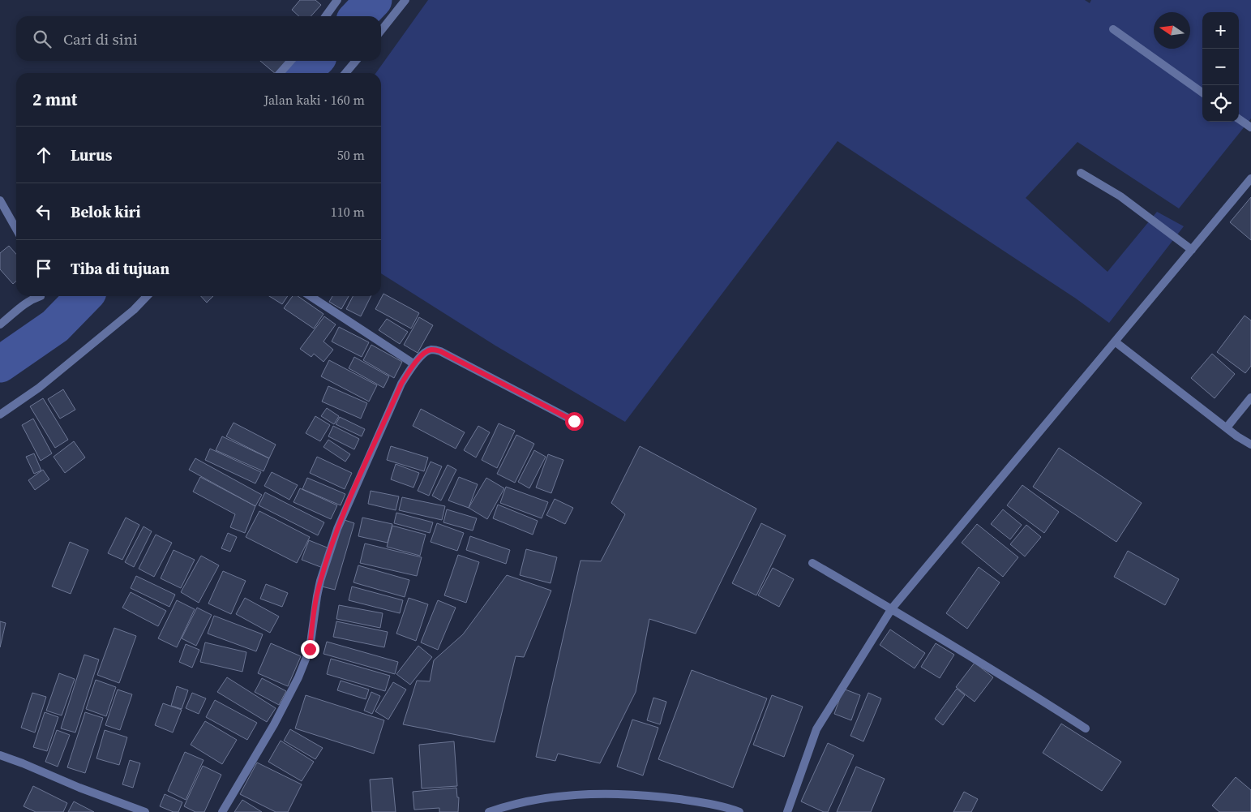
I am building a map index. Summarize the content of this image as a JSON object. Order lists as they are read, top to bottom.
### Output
{
  "north": "left",
  "page": {
    "map_buttons": ["+", "−"],
    "search": "Cari di sini",
    "heading": ["2 mnt", "Jalan kaki · 160 m"],
    "list": [
      ["Lurus", "50 m"],
      ["Belok kiri", "110 m"],
      "Tiba di tujuan"
    ]
  }
}
